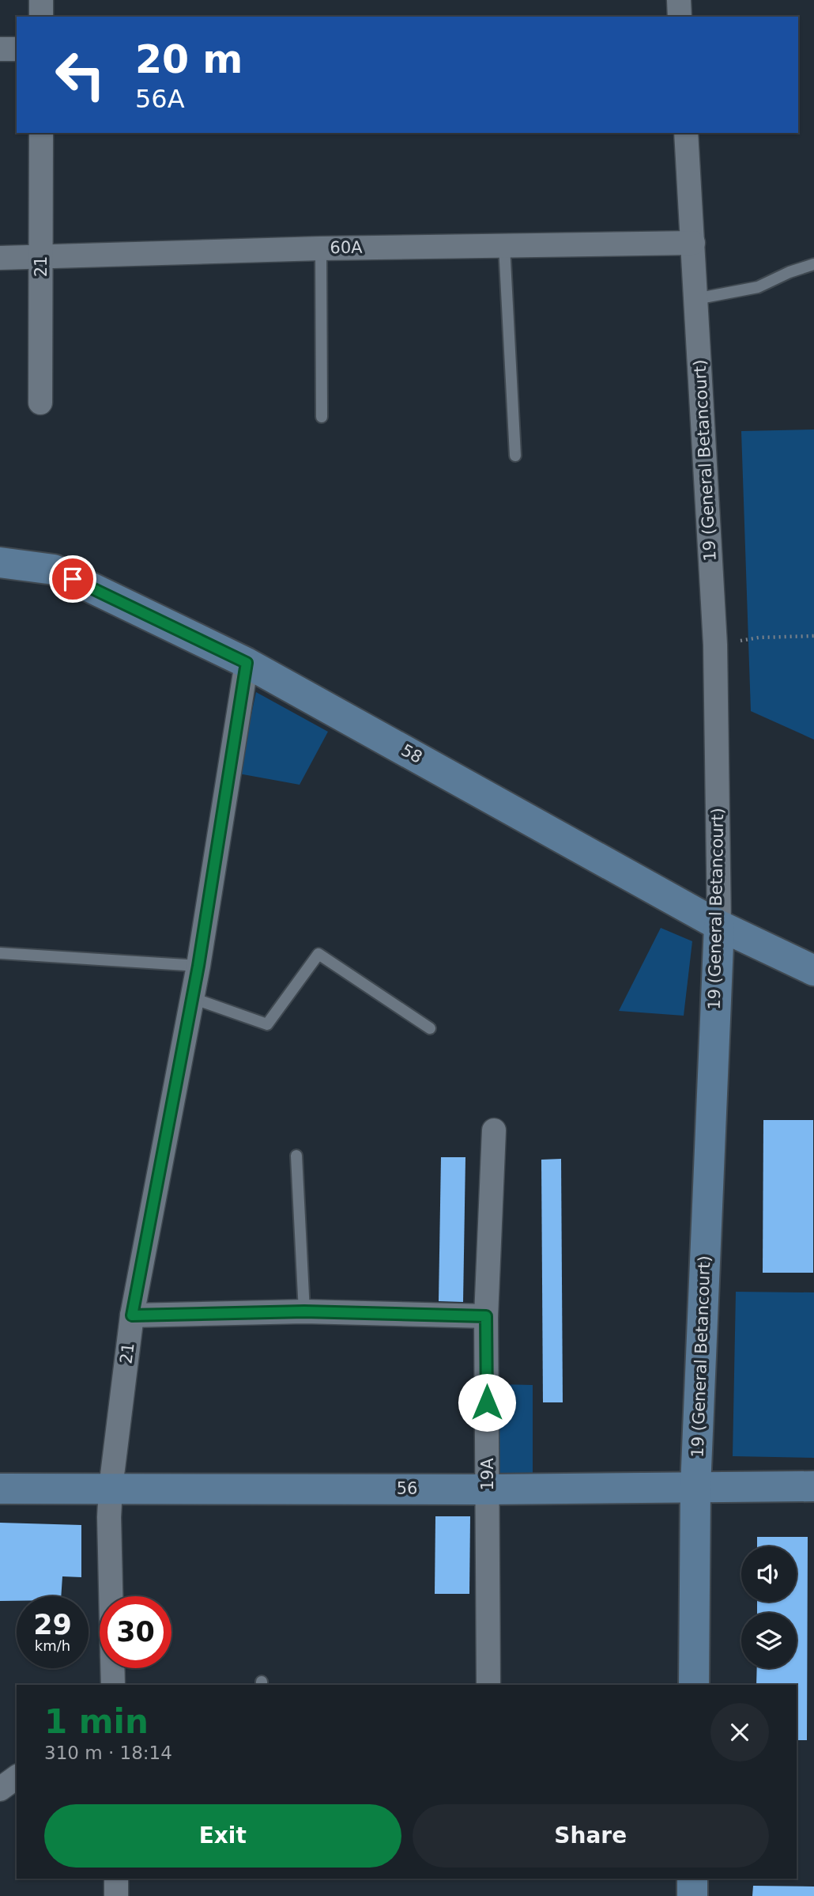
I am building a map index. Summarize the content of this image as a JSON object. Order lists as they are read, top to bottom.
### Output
{
  "streets": {
    "main road": ["19 (General Betancourt)", "58", "56"],
    "street": ["60A", "21", "19A"]
  },
  "crossings": [
    ["60A", "21"],
    ["60A", "19 (General Betancourt)"],
    ["21", "58"],
    ["21", "56"],
    ["19 (General Betancourt)", "58"],
    ["19 (General Betancourt)", "56"],
    ["19A", "56"]
  ],
  "page": {
    "turn": ["20 m", "56A"],
    "speed": "29 km/h",
    "limit": "30",
    "heading": ["1 min", "310 m · 18:14"],
    "buttons": ["Exit", "Share"]
  }
}
